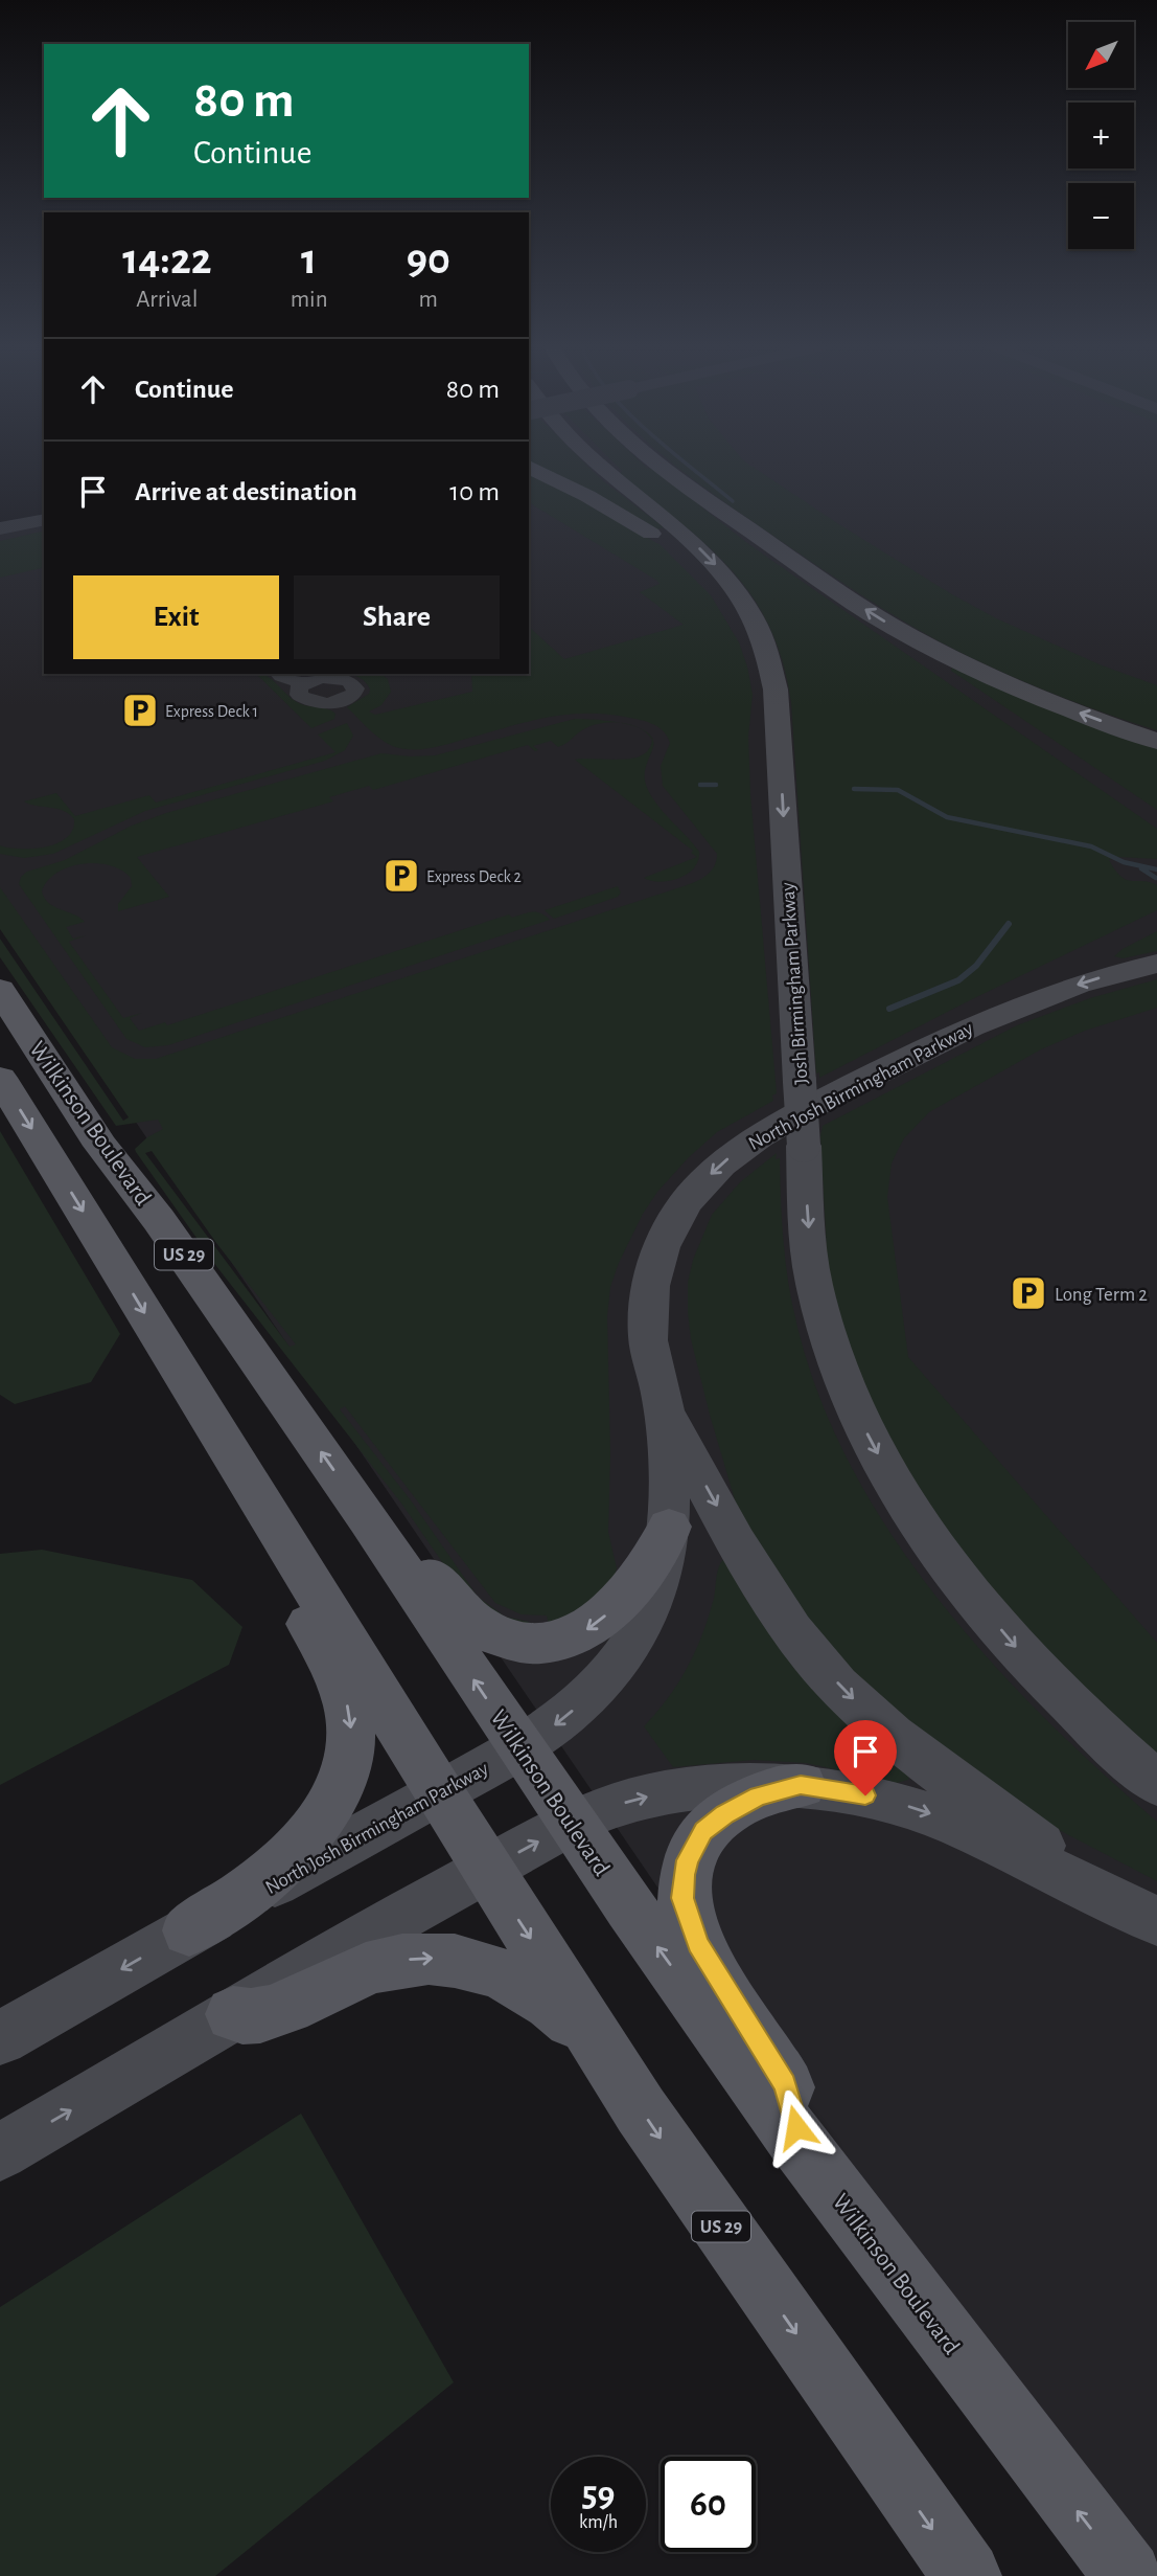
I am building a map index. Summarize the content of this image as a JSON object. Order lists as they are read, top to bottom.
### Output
{
  "streets": {
    "main road": [
      "Josh Birmingham Parkway",
      "North Josh Birmingham Parkway",
      "Wilkinson Boulevard",
      "US 29"
    ]
  },
  "crossings": [
    ["North Josh Birmingham Parkway", "Wilkinson Boulevard"],
    ["North Josh Birmingham Parkway", "US 29"]
  ],
  "one_way": ["North Josh Birmingham Parkway"],
  "places": {
    "parking": ["Express Deck 1", "Express Deck 2", "Long Term 2"]
  },
  "north": "bottom left",
  "page": {
    "map_buttons": ["+", "−"],
    "turn": ["80 m", "Continue"],
    "eta": [
      "14:22",
      "Arrival",
      "1",
      "min",
      "90",
      "m"
    ],
    "list": [
      {
        "name": "Continue",
        "value": "80 m"
      },
      {
        "name": "Arrive at destination",
        "value": "10 m"
      }
    ],
    "buttons": ["Exit", "Share"],
    "speed": "59 km/h",
    "limit": "60"
  }
}
